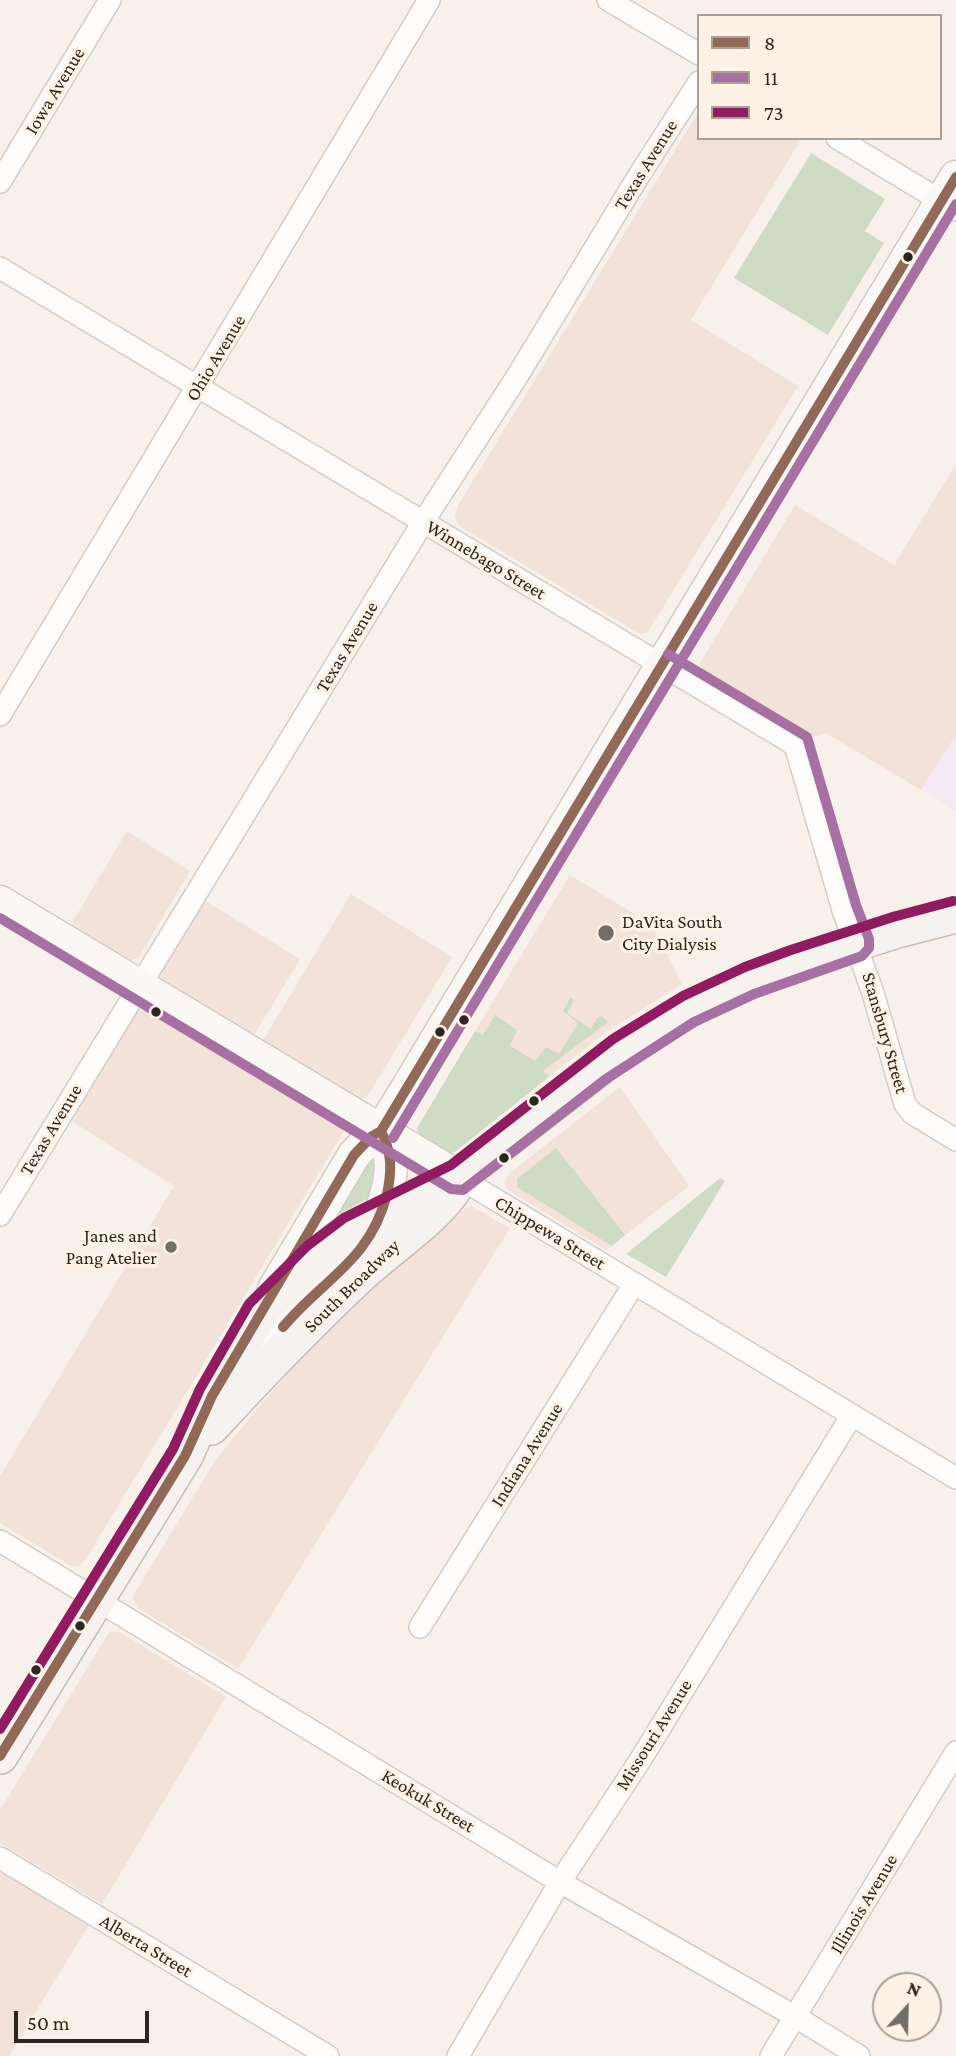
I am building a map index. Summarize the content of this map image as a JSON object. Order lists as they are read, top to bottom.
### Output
{
  "streets": {
    "main road": ["Chippewa Street", "South Broadway"],
    "street": [
      "Iowa Avenue",
      "Texas Avenue",
      "Ohio Avenue",
      "Winnebago Street",
      "Stansbury Street",
      "Indiana Avenue",
      "Missouri Avenue",
      "Keokuk Street",
      "Illinois Avenue",
      "Alberta Street"
    ]
  },
  "crossings": [
    ["Texas Avenue", "Winnebago Street"],
    ["Texas Avenue", "Chippewa Street"],
    ["Ohio Avenue", "Winnebago Street"],
    ["Winnebago Street", "Stansbury Street"],
    ["Winnebago Street", "South Broadway"],
    ["Stansbury Street", "South Broadway"],
    ["Chippewa Street", "South Broadway"],
    ["Chippewa Street", "Indiana Avenue"],
    ["Chippewa Street", "Missouri Avenue"],
    ["South Broadway", "Keokuk Street"],
    ["Missouri Avenue", "Keokuk Street"],
    ["Keokuk Street", "Illinois Avenue"]
  ],
  "places": ["DaVita South City Dialysis", "Janes and Pang Atelier"],
  "lines": ["transit line 8", "transit line 11", "transit line 73"],
  "legend": ["8", "11", "73"],
  "scale_bar": "50 m",
  "north": "top"
}
